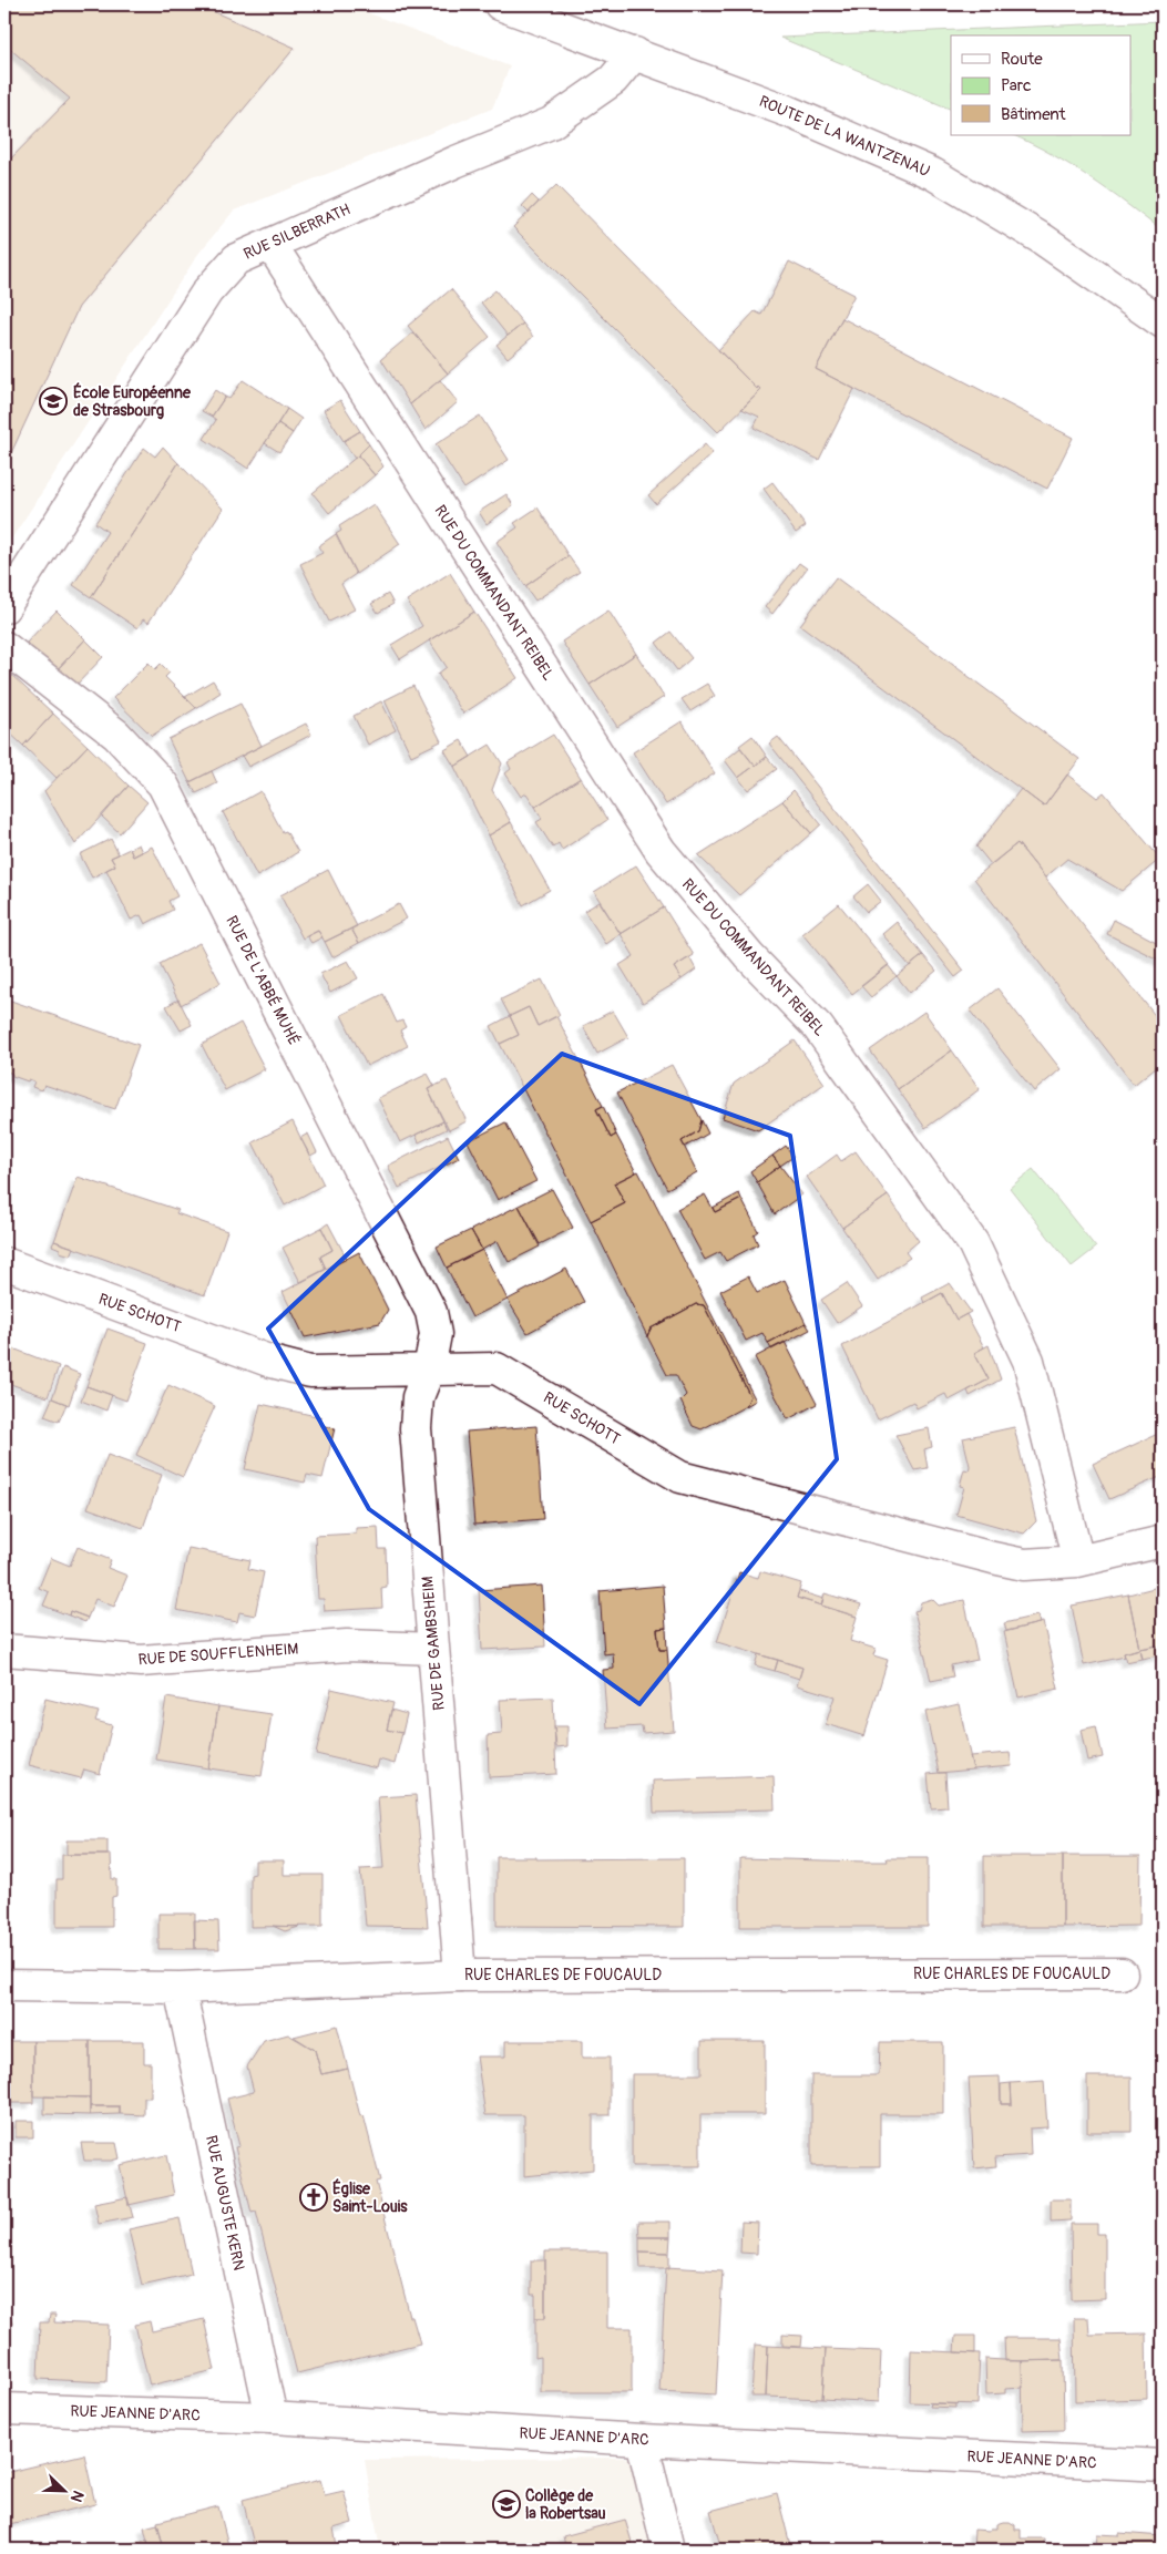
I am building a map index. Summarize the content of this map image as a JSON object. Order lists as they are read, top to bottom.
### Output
{
  "streets": {
    "street": [
      "ROUTE DE LA WANTZENAU",
      "RUE SILBERRATH",
      "RUE DU COMMANDANT REIBEL",
      "RUE DE L'ABBÉ MUHÉ",
      "RUE SCHOTT",
      "RUE DE GAMBSHEIM",
      "RUE DE SOUFFLENHEIM",
      "RUE CHARLES DE FOUCAULD",
      "RUE AUGUSTE KERN",
      "RUE JEANNE D'ARC"
    ]
  },
  "crossings": [
    ["ROUTE DE LA WANTZENAU", "RUE SILBERRATH"],
    ["RUE SILBERRATH", "RUE DU COMMANDANT REIBEL"],
    ["RUE DU COMMANDANT REIBEL", "RUE SCHOTT"],
    ["RUE DE L'ABBÉ MUHÉ", "RUE SCHOTT"],
    ["RUE DE L'ABBÉ MUHÉ", "RUE DE GAMBSHEIM"],
    ["RUE SCHOTT", "RUE DE GAMBSHEIM"],
    ["RUE DE GAMBSHEIM", "RUE DE SOUFFLENHEIM"],
    ["RUE DE GAMBSHEIM", "RUE CHARLES DE FOUCAULD"],
    ["RUE CHARLES DE FOUCAULD", "RUE AUGUSTE KERN"],
    ["RUE AUGUSTE KERN", "RUE JEANNE D'ARC"]
  ],
  "places": {
    "school or university": ["École Européenne de Strasbourg", "Collège de la Robertsau"],
    "church": ["Église Saint-Louis"]
  },
  "legend": ["Route", "Parc", "Bâtiment"],
  "north": "bottom right"
}
